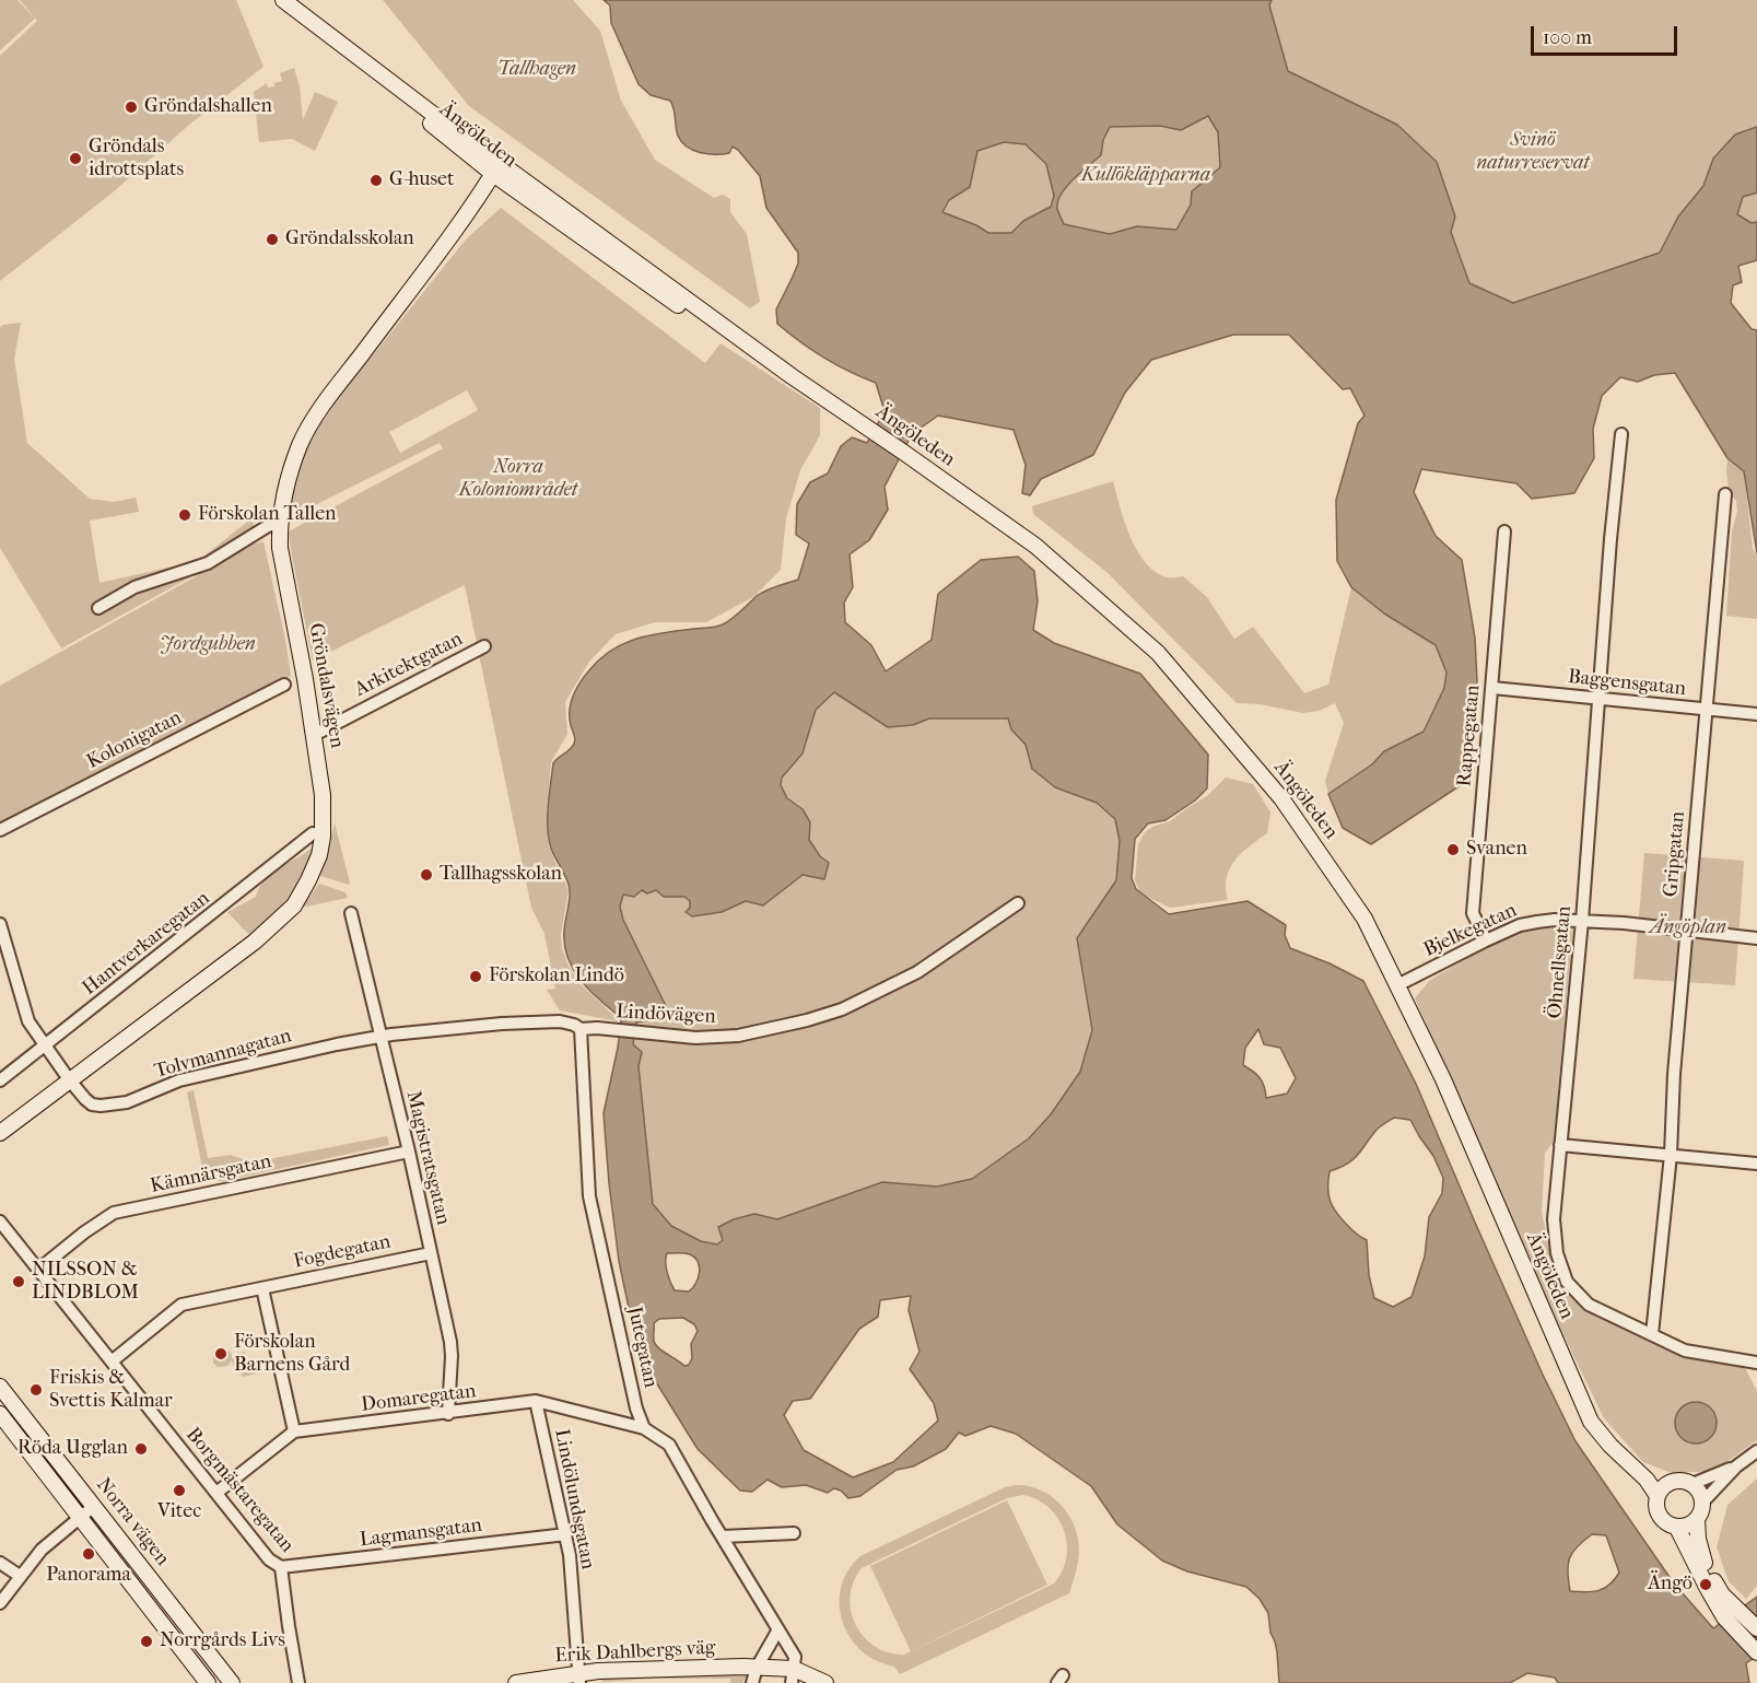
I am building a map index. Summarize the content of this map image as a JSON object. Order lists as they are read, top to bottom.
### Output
{
  "streets": {
    "main road": [
      "Ängöleden",
      "Gröndalsvägen",
      "Norra vägen",
      "Erik Dahlbergs väg"
    ],
    "street": [
      "Arkitektgatan",
      "Baggensgatan",
      "Rappegatan",
      "Kolonigatan",
      "Gripgatan",
      "Bjelkegatan",
      "Hantverkaregatan",
      "Öhnellsgatan",
      "Lindövägen",
      "Tolvmannagatan",
      "Magistratsgatan",
      "Kämnärsgatan",
      "Fogdegatan",
      "Jutegatan",
      "Domaregatan",
      "Borgmästaregatan",
      "Lindölundsgatan",
      "Lagmansgatan"
    ]
  },
  "crossings": [
    ["Ängöleden", "Gröndalsvägen"],
    ["Ängöleden", "Bjelkegatan"],
    ["Arkitektgatan", "Gröndalsvägen"],
    ["Baggensgatan", "Rappegatan"],
    ["Baggensgatan", "Gripgatan"],
    ["Baggensgatan", "Öhnellsgatan"],
    ["Gröndalsvägen", "Tolvmannagatan"],
    ["Rappegatan", "Bjelkegatan"],
    ["Gripgatan", "Bjelkegatan"],
    ["Gripgatan", "Öhnellsgatan"],
    ["Bjelkegatan", "Öhnellsgatan"],
    ["Hantverkaregatan", "Tolvmannagatan"],
    ["Lindövägen", "Tolvmannagatan"],
    ["Lindövägen", "Magistratsgatan"],
    ["Lindövägen", "Jutegatan"],
    ["Magistratsgatan", "Kämnärsgatan"],
    ["Magistratsgatan", "Fogdegatan"],
    ["Magistratsgatan", "Domaregatan"],
    ["Kämnärsgatan", "Borgmästaregatan"],
    ["Fogdegatan", "Borgmästaregatan"],
    ["Jutegatan", "Domaregatan"],
    ["Domaregatan", "Lindölundsgatan"],
    ["Borgmästaregatan", "Lagmansgatan"],
    ["Lindölundsgatan", "Lagmansgatan"],
    ["Lindölundsgatan", "Erik Dahlbergs väg"]
  ],
  "parks": [
    "Tallhagen",
    "Svinö naturreservat",
    "Kullökläpparna",
    "Norra Koloniområdet",
    "Jordgubben",
    "Ängöplan"
  ],
  "places": [
    "Gröndalshallen",
    "Gröndals idrottsplats",
    "G-huset",
    "Gröndalsskolan",
    "Förskolan Tallen",
    "Svanen",
    "Tallhagsskolan",
    "Förskolan Lindö",
    "NILSSON & LINDBLOM",
    "Förskolan Barnens Gård",
    "Friskis & Svettis Kalmar",
    "Röda Ugglan",
    "Vitec",
    "Panorama",
    "Ängö",
    "Norrgårds Livs"
  ],
  "scale_bar": "100 m"
}
